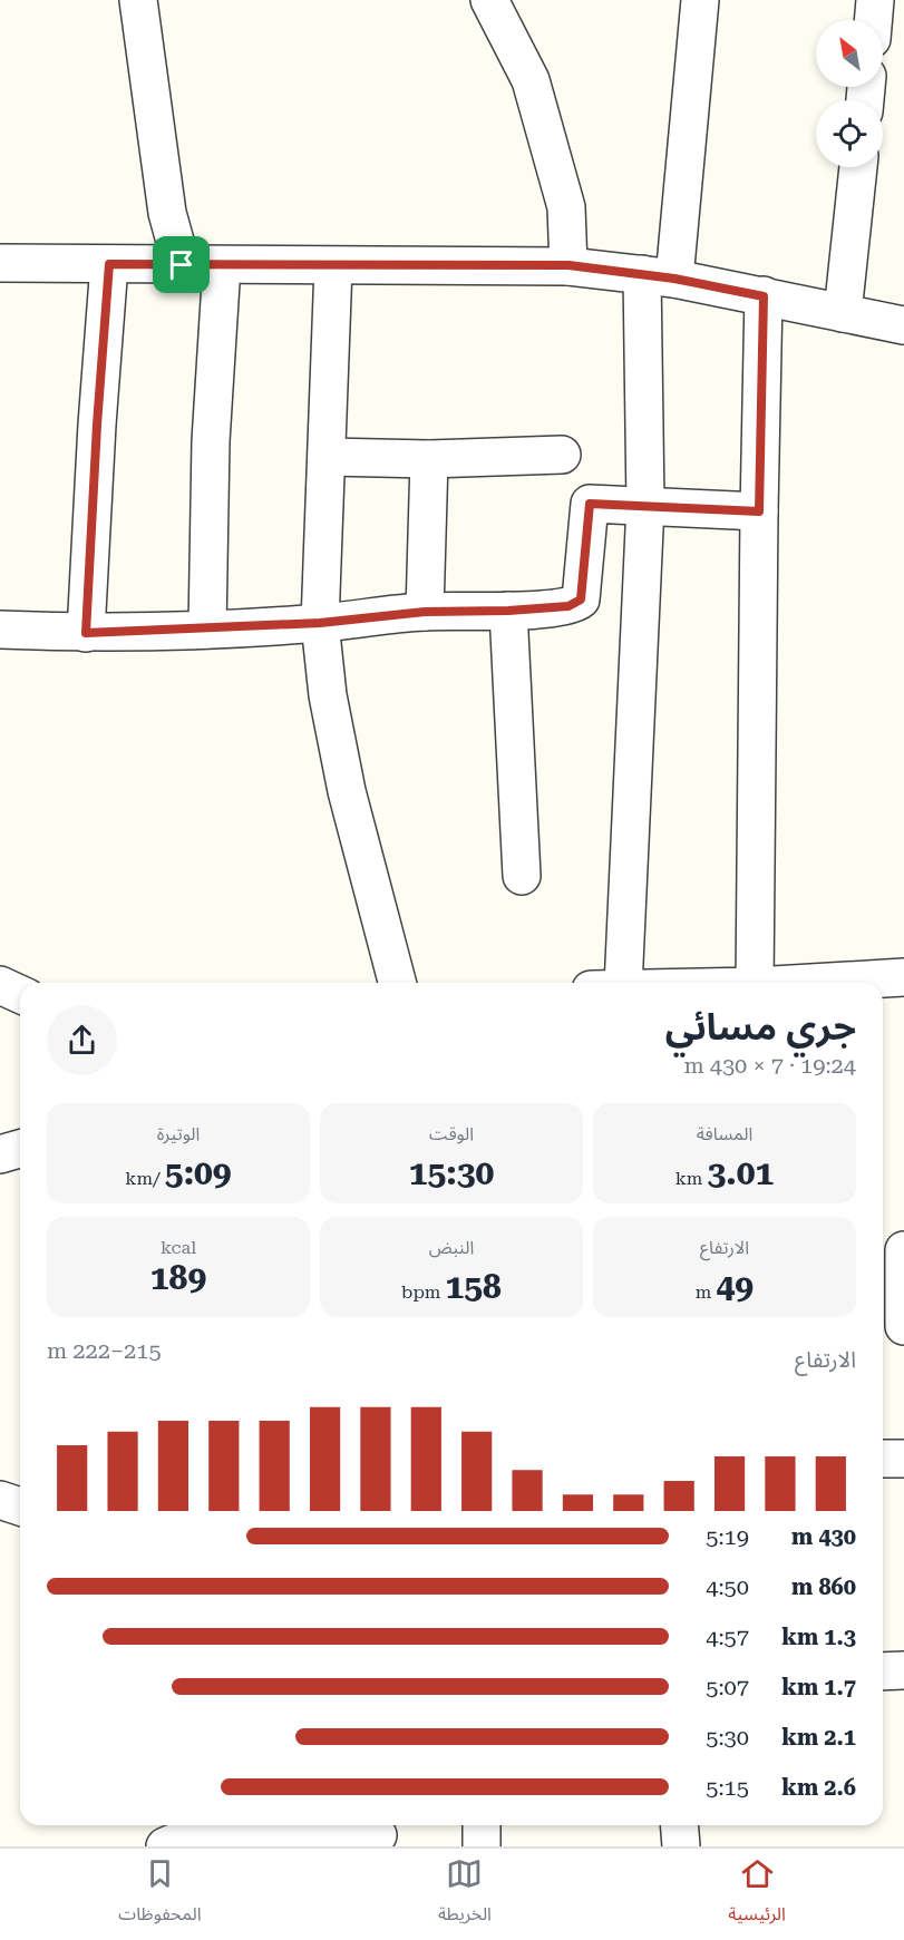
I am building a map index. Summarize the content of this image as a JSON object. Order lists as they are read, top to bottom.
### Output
{
  "north": "top left",
  "page": {
    "heading": ["جري مسائي", "19:24 · 7 × 430 m"],
    "stats": [
      ["المسافة", "3.01 km"],
      ["الوقت", "15:30"],
      ["الوتيرة", "5:09 /km"],
      ["الارتفاع", "49 m"],
      ["النبض", "158 bpm"],
      ["kcal", "189"]
    ],
    "chart": ["الارتفاع", "215–222 m"],
    "list": [
      {
        "name": "430 m",
        "note": "5:19"
      },
      {
        "name": "860 m",
        "note": "4:50"
      },
      {
        "name": "1.3 km",
        "note": "4:57"
      },
      {
        "name": "1.7 km",
        "note": "5:07"
      },
      {
        "name": "2.1 km",
        "note": "5:30"
      },
      {
        "name": "2.6 km",
        "note": "5:15"
      }
    ],
    "tabs": ["الرئيسية", "الخريطة", "المحفوظات"]
  }
}
